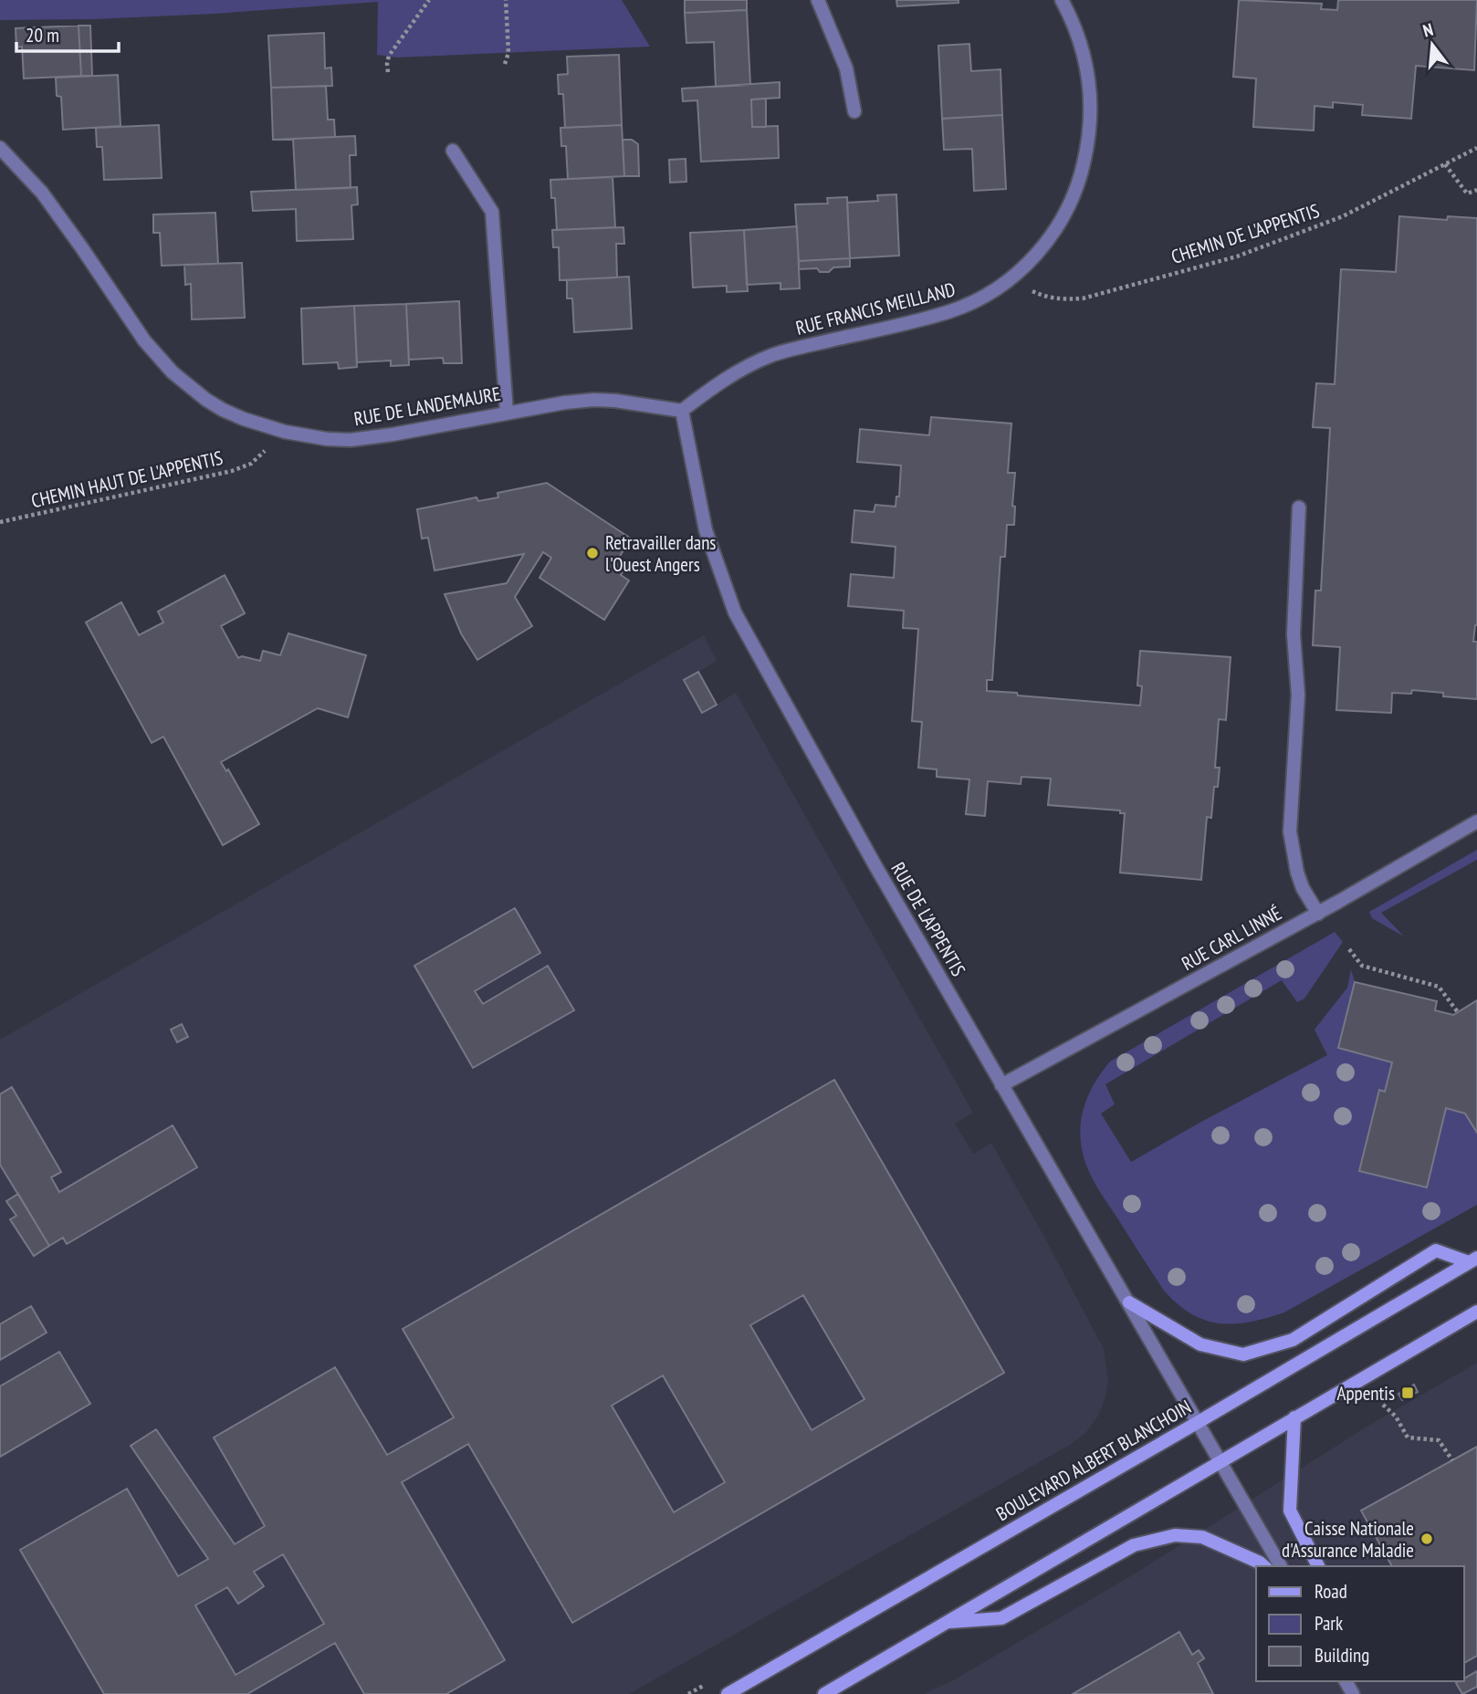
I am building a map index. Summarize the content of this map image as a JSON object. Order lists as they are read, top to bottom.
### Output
{
  "streets": {
    "street": [
      "RUE FRANCIS MEILLAND",
      "RUE DE LANDEMAURE",
      "RUE DE L'APPENTIS",
      "RUE CARL LINNÉ",
      "BOULEVARD ALBERT BLANCHOIN"
    ],
    "path": ["CHEMIN DE L'APPENTIS", "CHEMIN HAUT DE L'APPENTIS"]
  },
  "crossings": [
    ["RUE FRANCIS MEILLAND", "RUE DE LANDEMAURE"],
    ["RUE FRANCIS MEILLAND", "RUE DE L'APPENTIS"],
    ["RUE DE LANDEMAURE", "RUE DE L'APPENTIS"],
    ["RUE DE L'APPENTIS", "RUE CARL LINNÉ"],
    ["RUE DE L'APPENTIS", "BOULEVARD ALBERT BLANCHOIN"]
  ],
  "places": {
    "other": ["Retravailler dans l'Ouest Angers", "Caisse Nationale d'Assurance Maladie"],
    "transit": ["Appentis"]
  },
  "legend": ["Road", "Park", "Building"],
  "scale_bar": "20 m",
  "north": "top"
}
